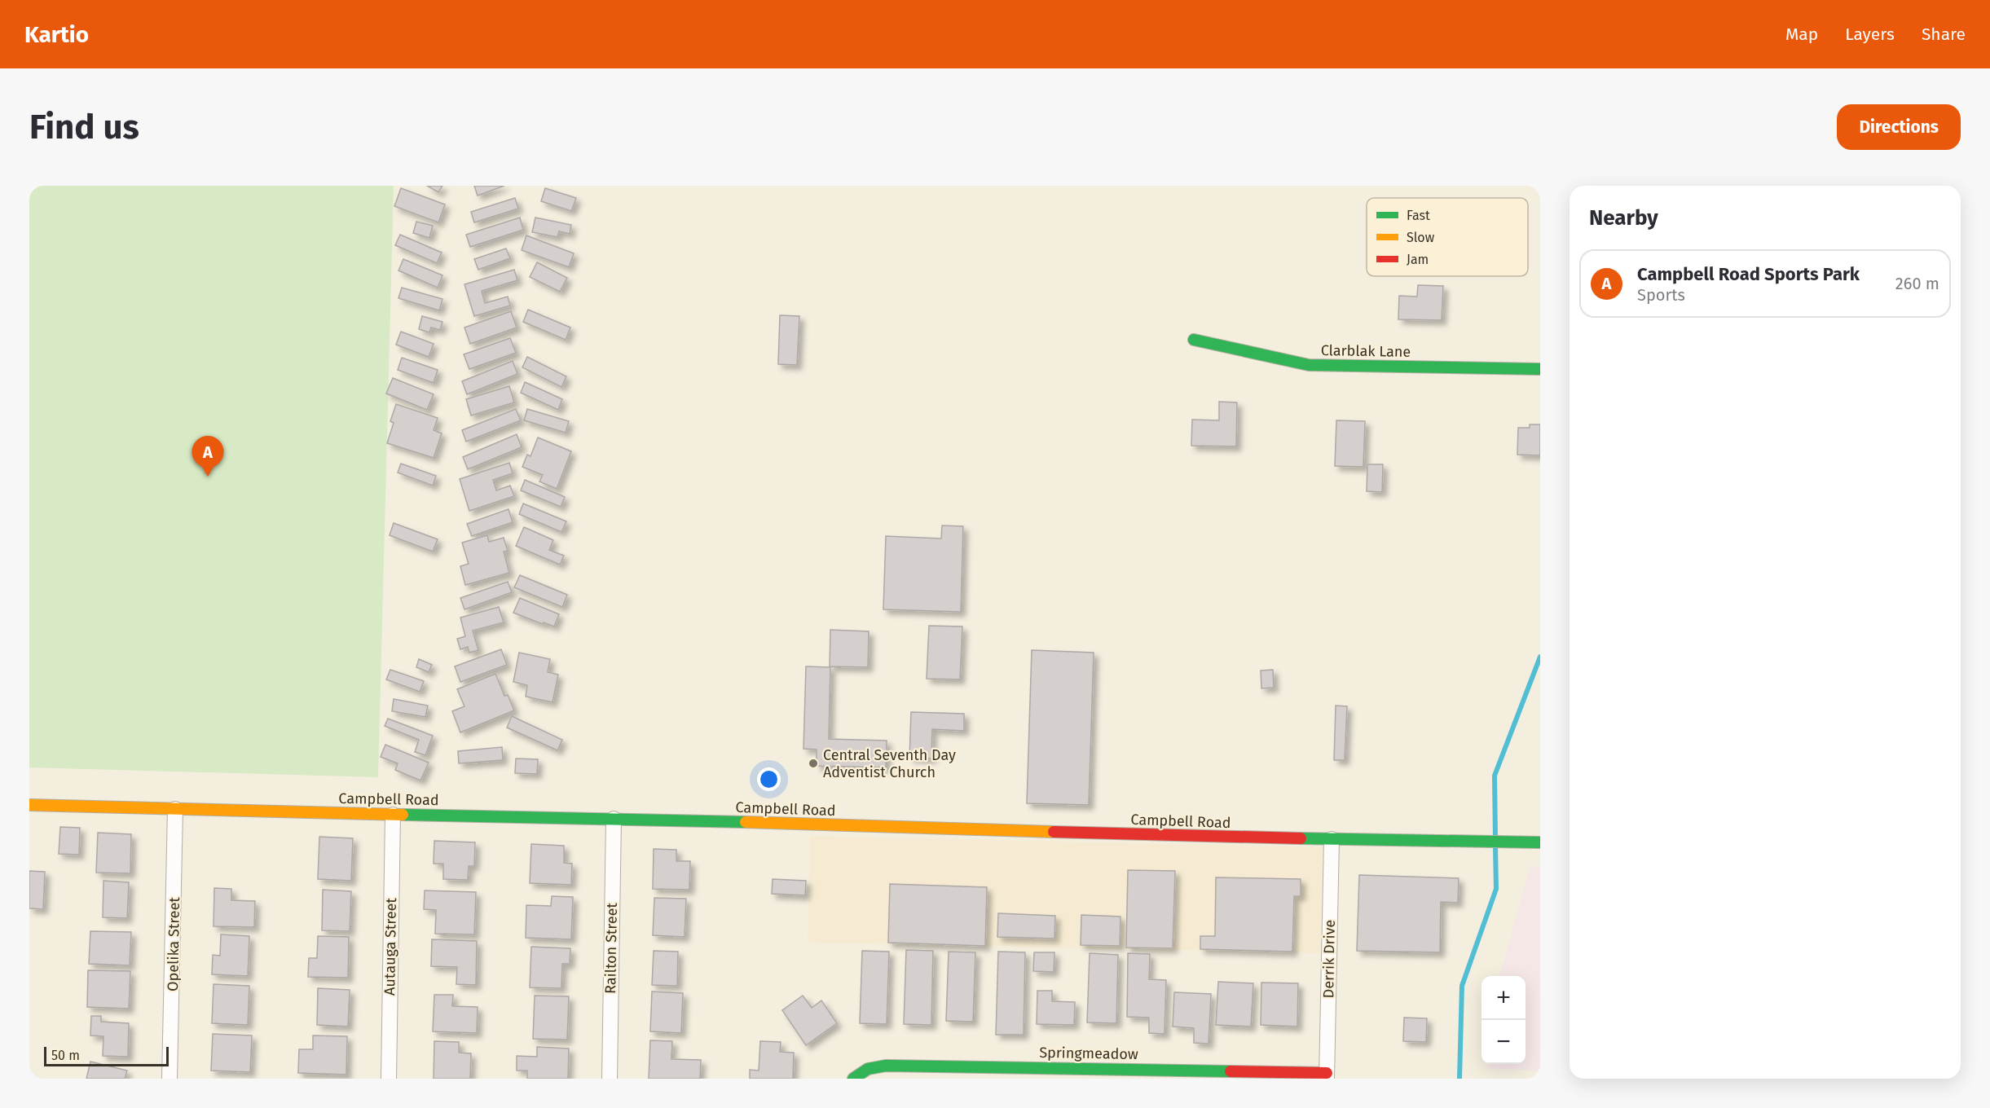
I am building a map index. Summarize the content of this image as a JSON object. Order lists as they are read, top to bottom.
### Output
{
  "streets": {
    "street": [
      "Clarblak Lane",
      "Campbell Road",
      "Opelika Street",
      "Autauga Street",
      "Railton Street",
      "Derrik Drive",
      "Springmeadow"
    ]
  },
  "crossings": [
    ["Campbell Road", "Opelika Street"],
    ["Campbell Road", "Autauga Street"],
    ["Campbell Road", "Railton Street"],
    ["Campbell Road", "Derrik Drive"],
    ["Derrik Drive", "Springmeadow"]
  ],
  "places": ["Central Seventh Day Adventist Church"],
  "legend": ["Fast", "Slow", "Jam"],
  "scale_bar": "50 m",
  "page": {
    "header": "Kartio",
    "nav": ["Map", "Layers", "Share"],
    "buttons": "Directions",
    "title": "Find us",
    "heading": "Nearby",
    "list": [
      {
        "mark": "A",
        "name": "Campbell Road Sports Park",
        "note": "Sports",
        "value": "260 m"
      }
    ],
    "pins": "A",
    "map_buttons": ["+", "−"],
    "scale": "50 m"
  }
}
